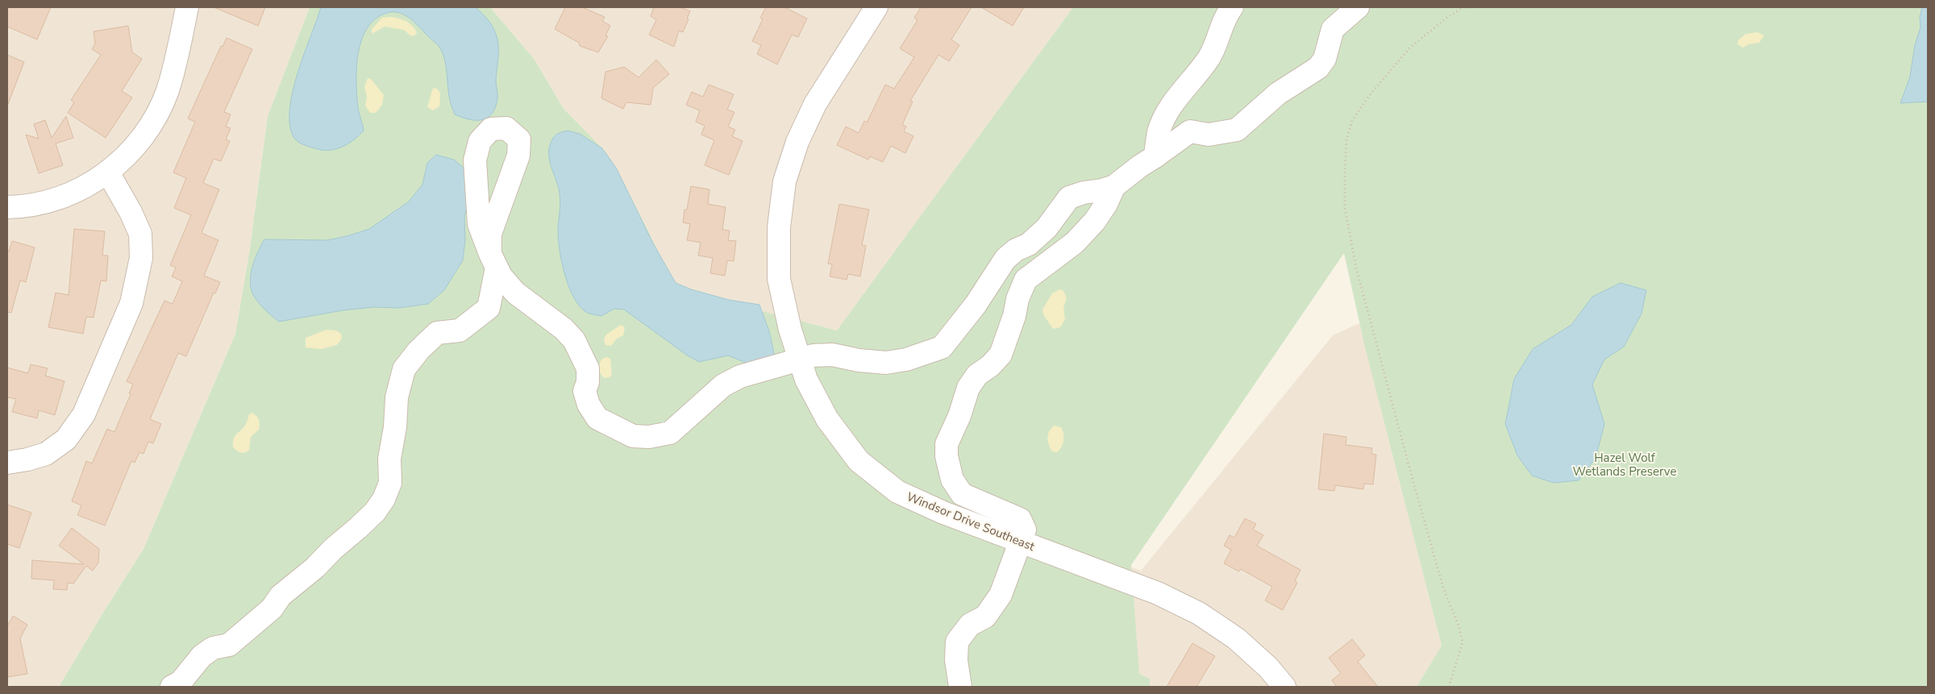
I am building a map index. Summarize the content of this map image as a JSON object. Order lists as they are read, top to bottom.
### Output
{
  "streets": {
    "street": ["Windsor Drive Southeast"]
  },
  "parks": ["Hazel Wolf Wetlands Preserve"]
}
